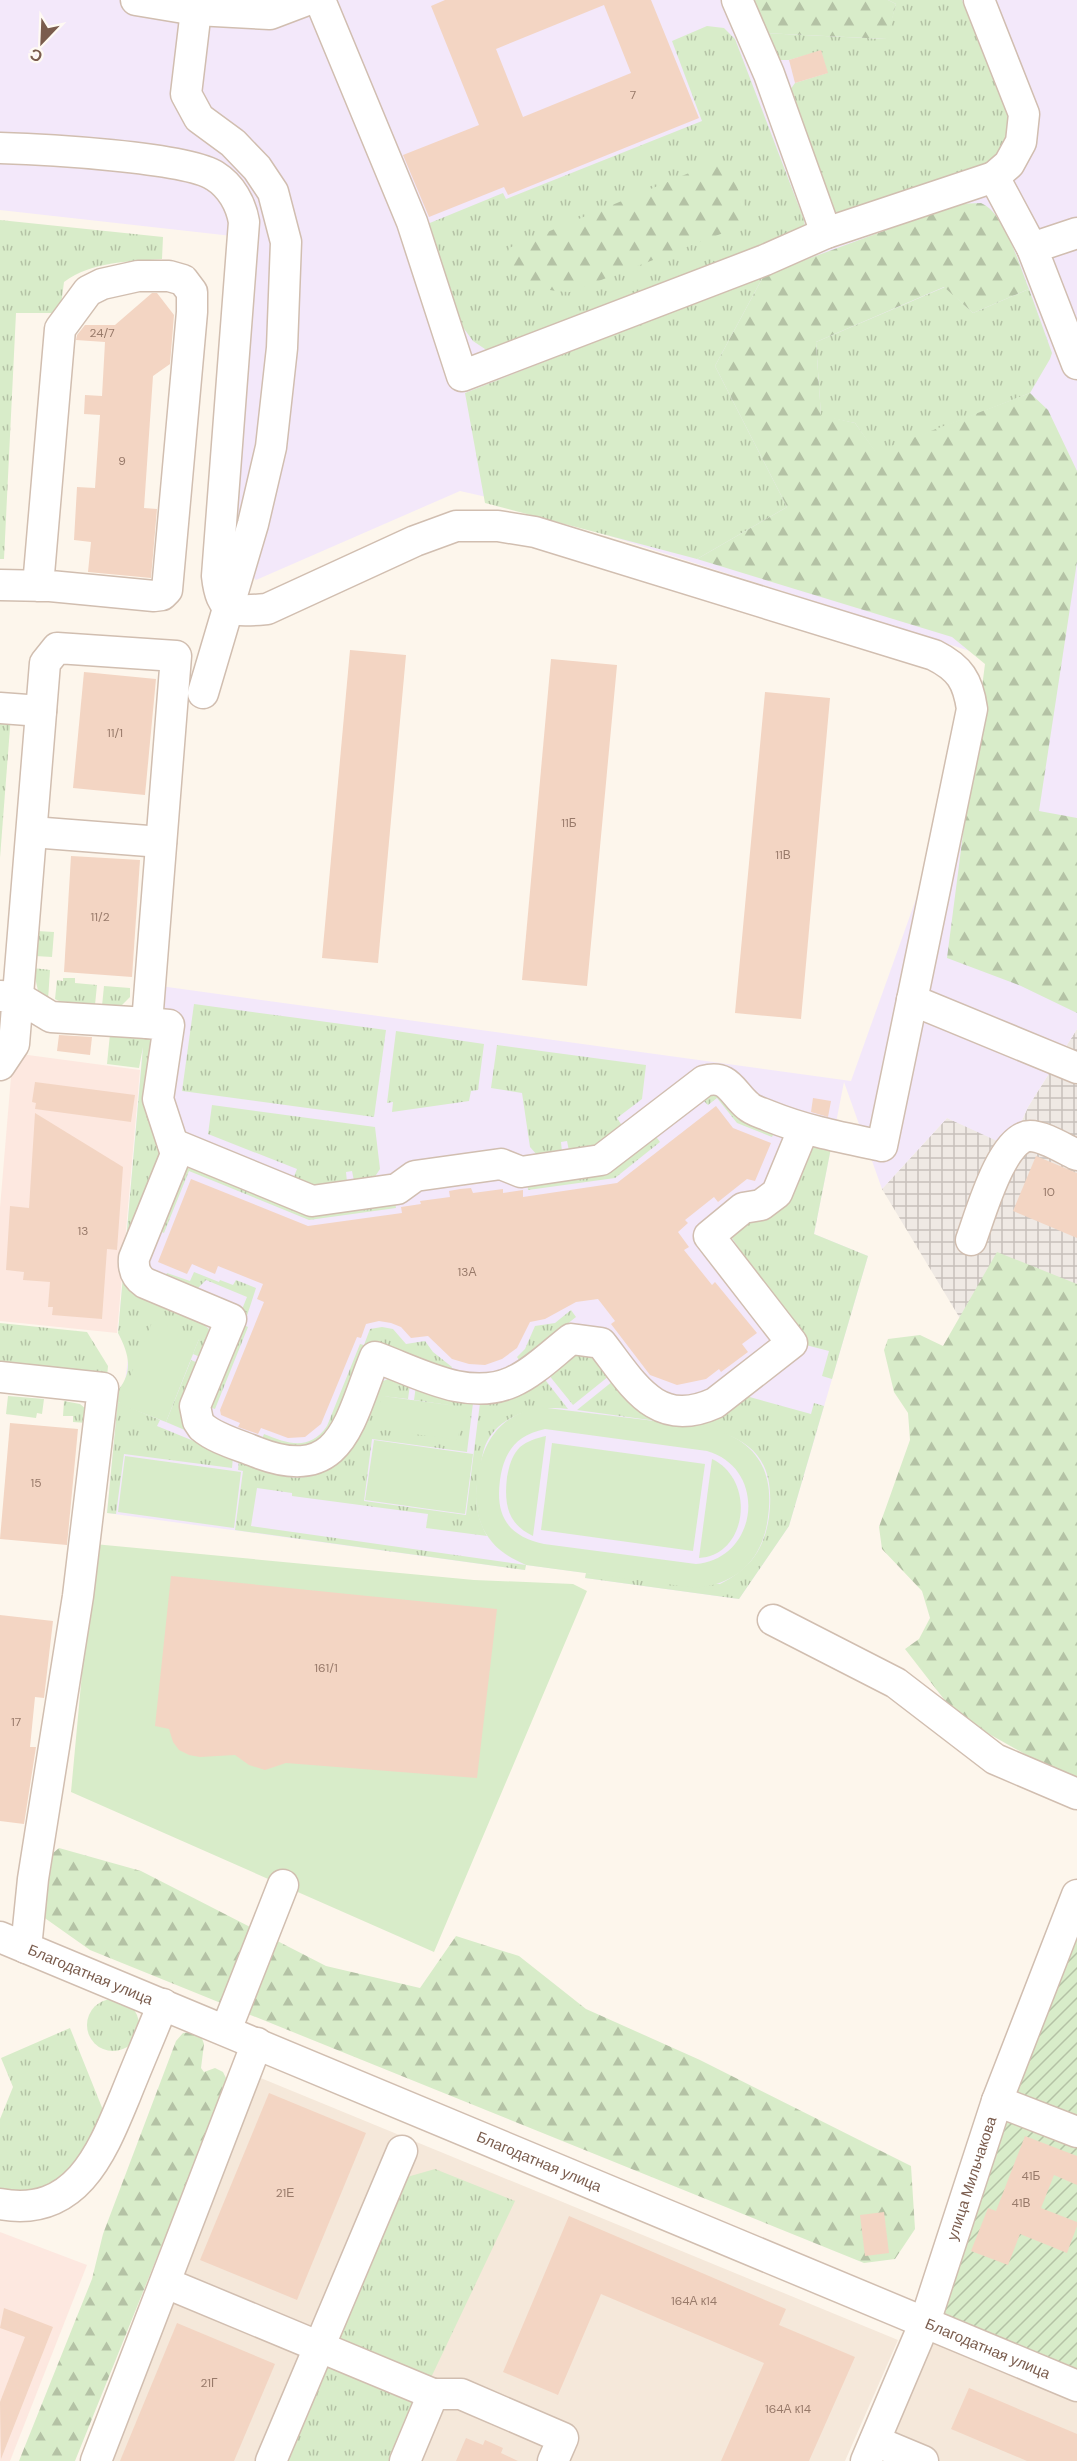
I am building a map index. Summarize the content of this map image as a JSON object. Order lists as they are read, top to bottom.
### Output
{
  "streets": {
    "street": ["Благодатная улица", "улица Мильчакова"]
  },
  "crossings": [
    ["Благодатная улица", "улица Мильчакова"]
  ],
  "house_numbers": [
    "7",
    "24/7",
    "9",
    "11/1",
    "11Б",
    "11В",
    "11/2",
    "10",
    "13",
    "13А",
    "15",
    "161/1",
    "17",
    "41Б",
    "21Е",
    "41В",
    "164А к14",
    "21Г",
    "164А к14"
  ],
  "north": "bottom left"
}
